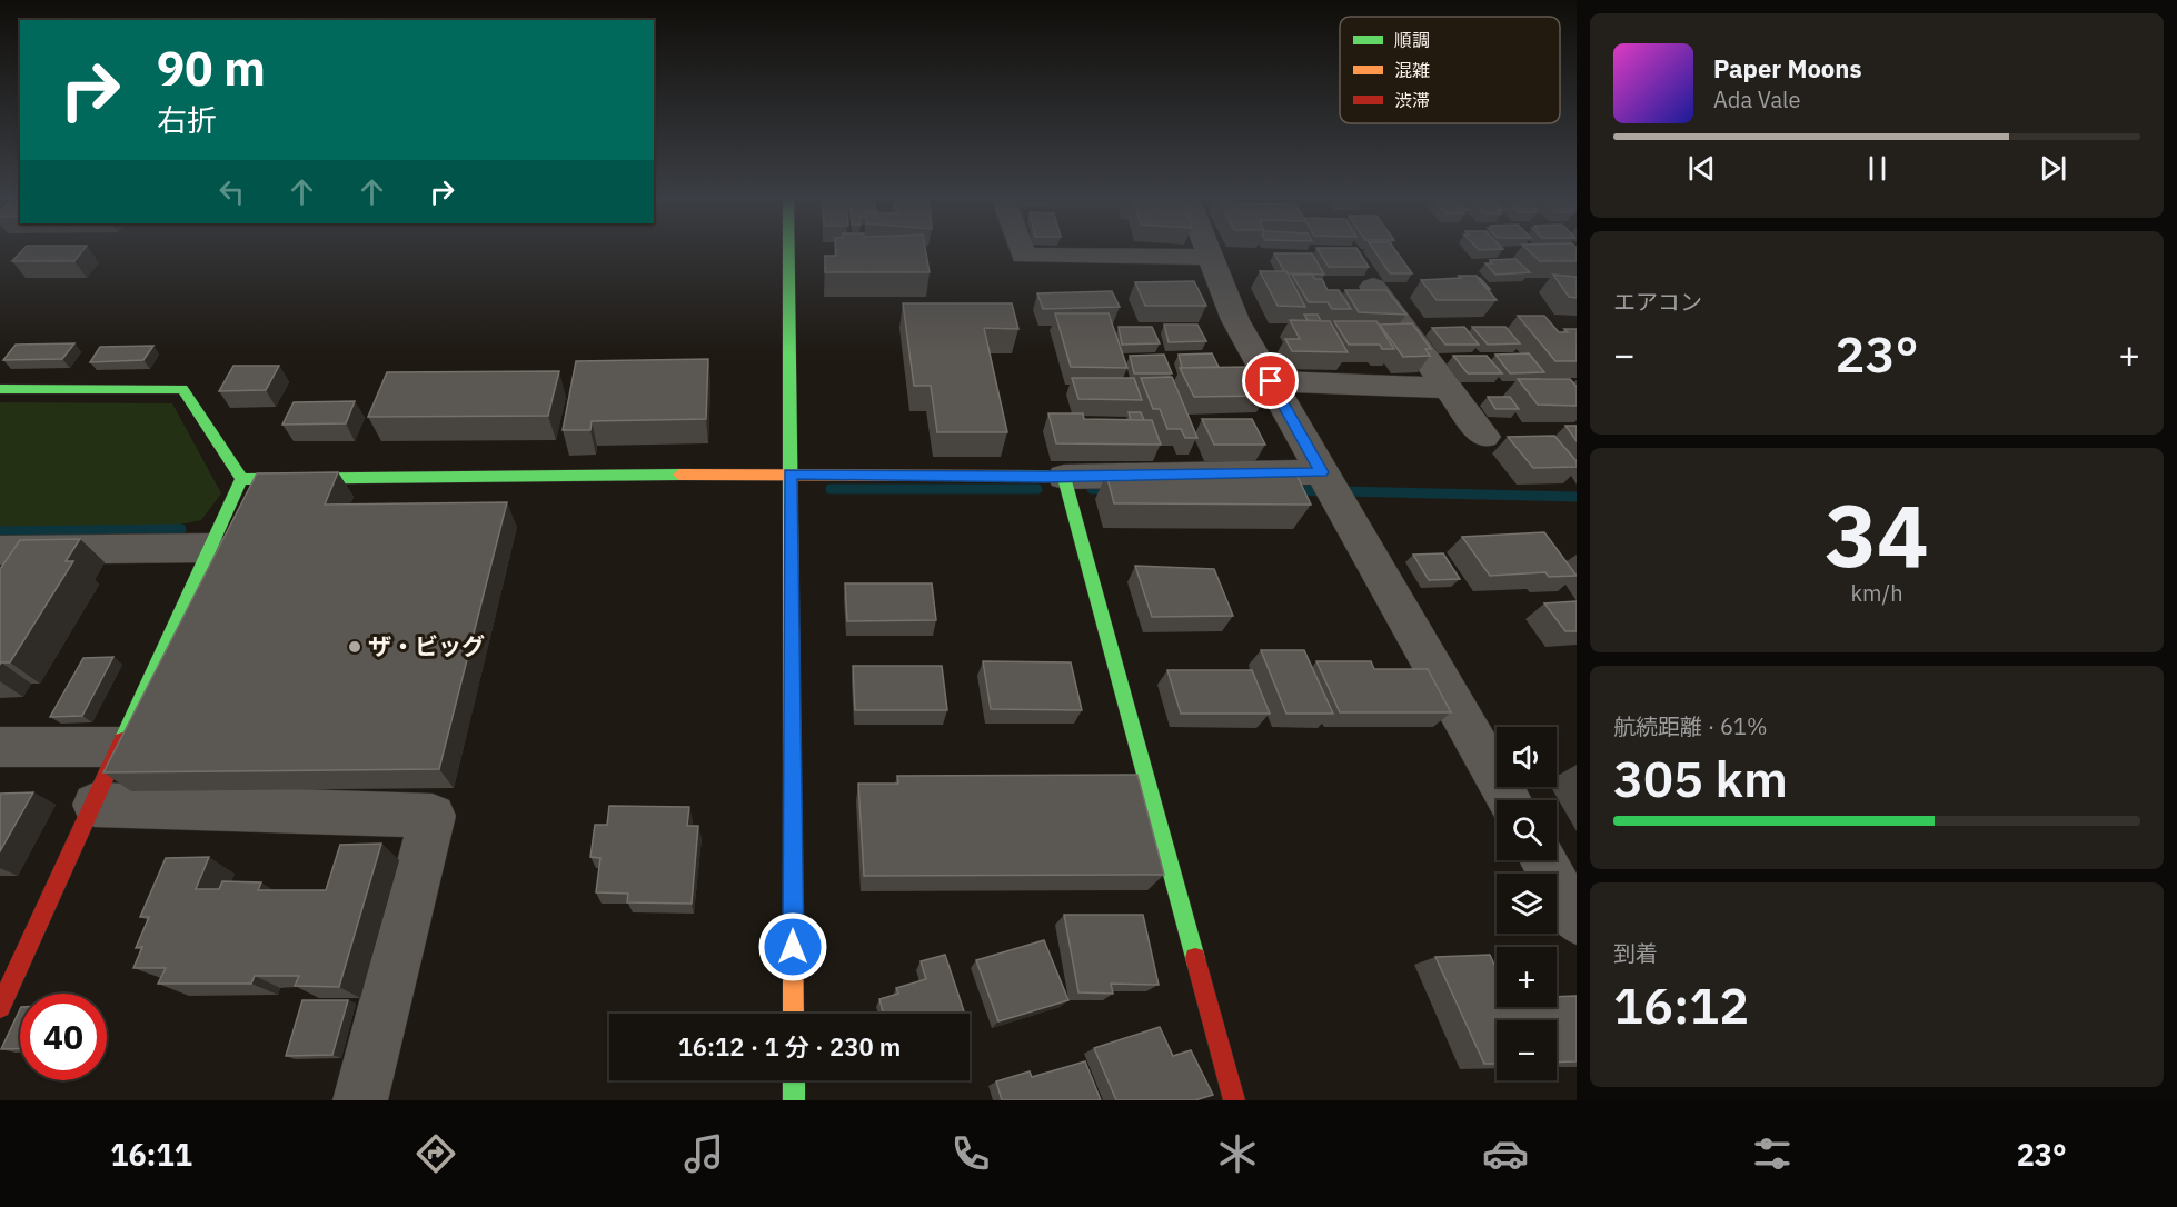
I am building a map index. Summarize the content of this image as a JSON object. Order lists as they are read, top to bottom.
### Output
{
  "places": ["ザ・ビッグ"],
  "legend": ["順調", "混雑", "渋滞"],
  "page": {
    "turn": ["90 m", "右折"],
    "song": ["Paper Moons", "Ada Vale"],
    "tile": [
      "エアコン",
      ["34", "km/h"],
      ["航続距離 · 61%", "305 km"],
      ["到着", "16:12"]
    ],
    "heat": ["−", "23°", "+"],
    "map_buttons": ["+", "−"],
    "limit": "40",
    "trip": "16:12 · 1 分 · 230 m",
    "tabs": ["16:11", "23°"]
  }
}
